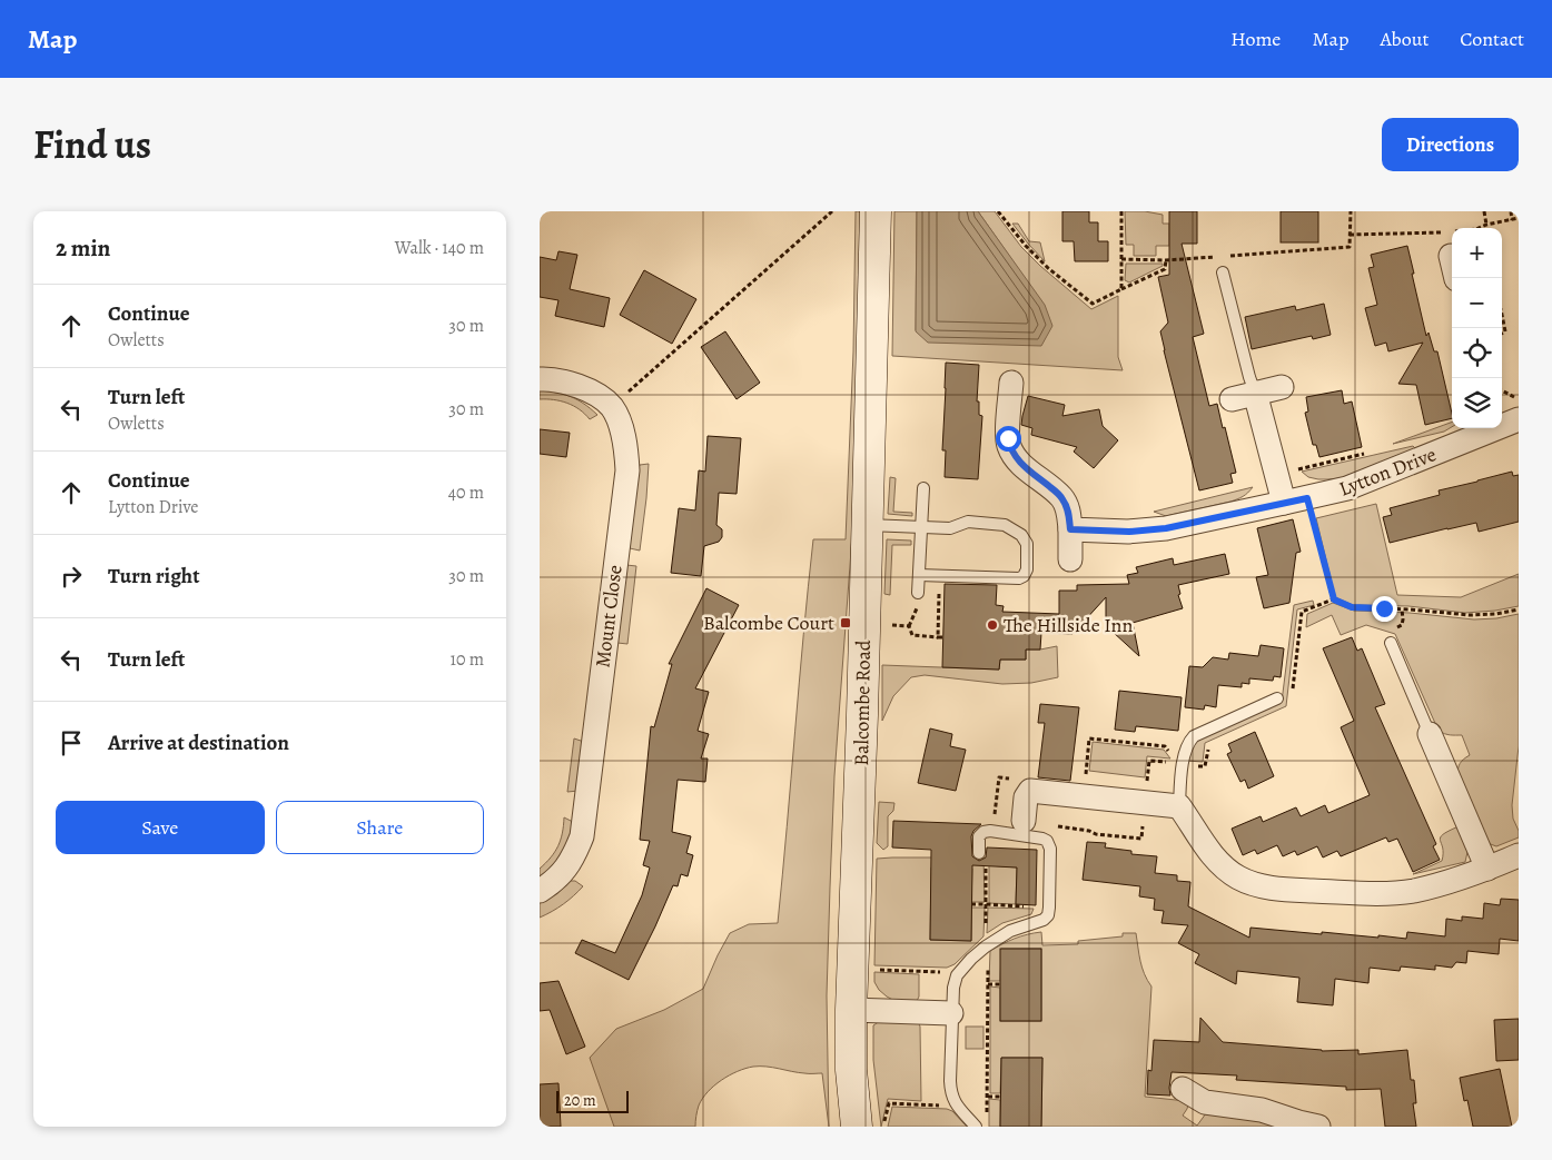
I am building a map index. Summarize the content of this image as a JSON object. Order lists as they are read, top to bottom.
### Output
{
  "streets": {
    "main road": ["Balcombe Road"],
    "street": ["Lytton Drive", "Mount Close"]
  },
  "places": {
    "transit": ["Balcombe Court"],
    "other": ["The Hillside Inn"]
  },
  "scale_bar": "20 m",
  "page": {
    "header": "Map",
    "nav": [
      "Home",
      "Map",
      "About",
      "Contact"
    ],
    "title": "Find us",
    "buttons": [
      "Directions",
      ["Save", "Share"]
    ],
    "heading": ["2 min", "Walk · 140 m"],
    "map_buttons": ["+", "−"],
    "list": [
      ["Continue", "Owletts", "30 m"],
      ["Turn left", "Owletts", "30 m"],
      ["Continue", "Lytton Drive", "40 m"],
      ["Turn right", "30 m"],
      ["Turn left", "10 m"],
      "Arrive at destination"
    ],
    "scale": "20 m"
  }
}
